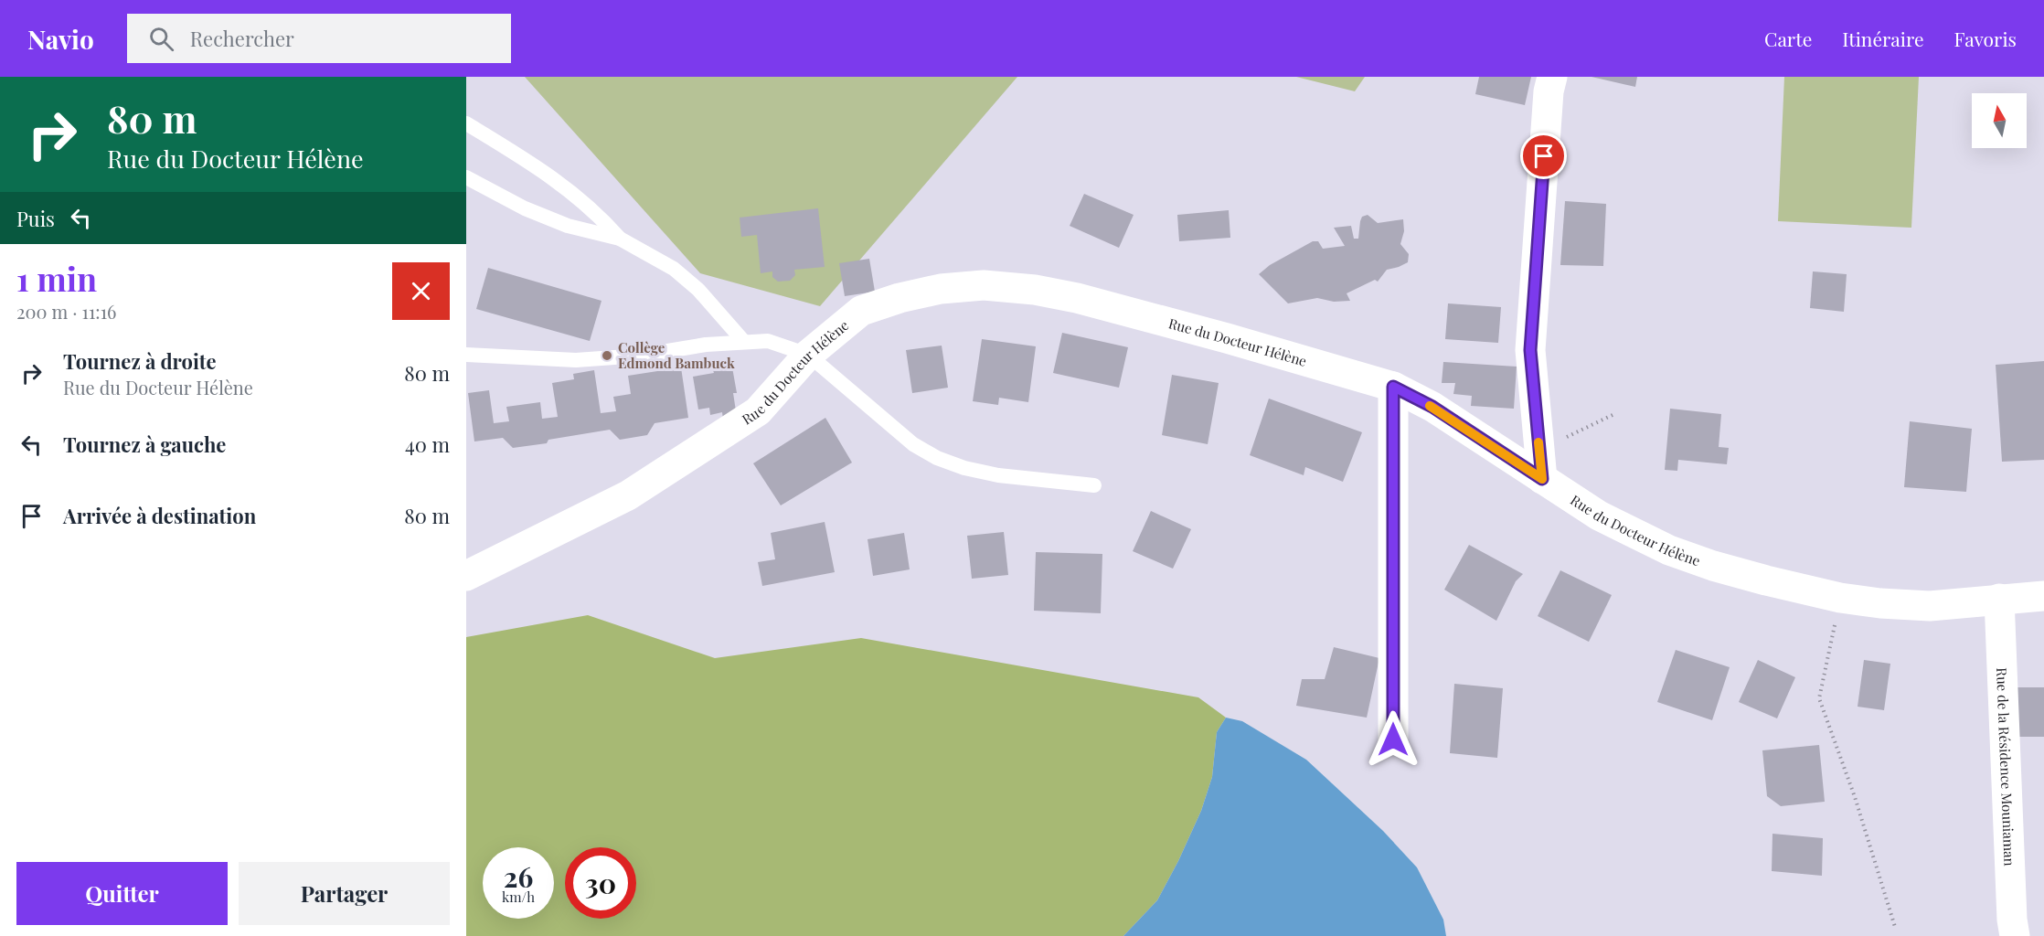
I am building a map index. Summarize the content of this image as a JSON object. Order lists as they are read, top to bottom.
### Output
{
  "streets": {
    "street": ["Rue du Docteur Hélène", "Rue de la Résidence Mouniaman"]
  },
  "crossings": [
    ["Rue du Docteur Hélène", "Rue de la Résidence Mouniaman"]
  ],
  "places": ["Collège Edmond Bambuck"],
  "north": "top",
  "page": {
    "header": "Navio",
    "search": "Rechercher",
    "nav": ["Carte", "Itinéraire", "Favoris"],
    "turn": ["80 m", "Rue du Docteur Hélène"],
    "then": "Puis",
    "heading": ["1 min", "200 m · 11:16"],
    "list": [
      {
        "name": "Tournez à droite",
        "note": "Rue du Docteur Hélène",
        "value": "80 m"
      },
      {
        "name": "Tournez à gauche",
        "value": "40 m"
      },
      {
        "name": "Arrivée à destination",
        "value": "80 m"
      }
    ],
    "speed": "26 km/h",
    "limit": "30",
    "buttons": ["Quitter", "Partager"]
  }
}
